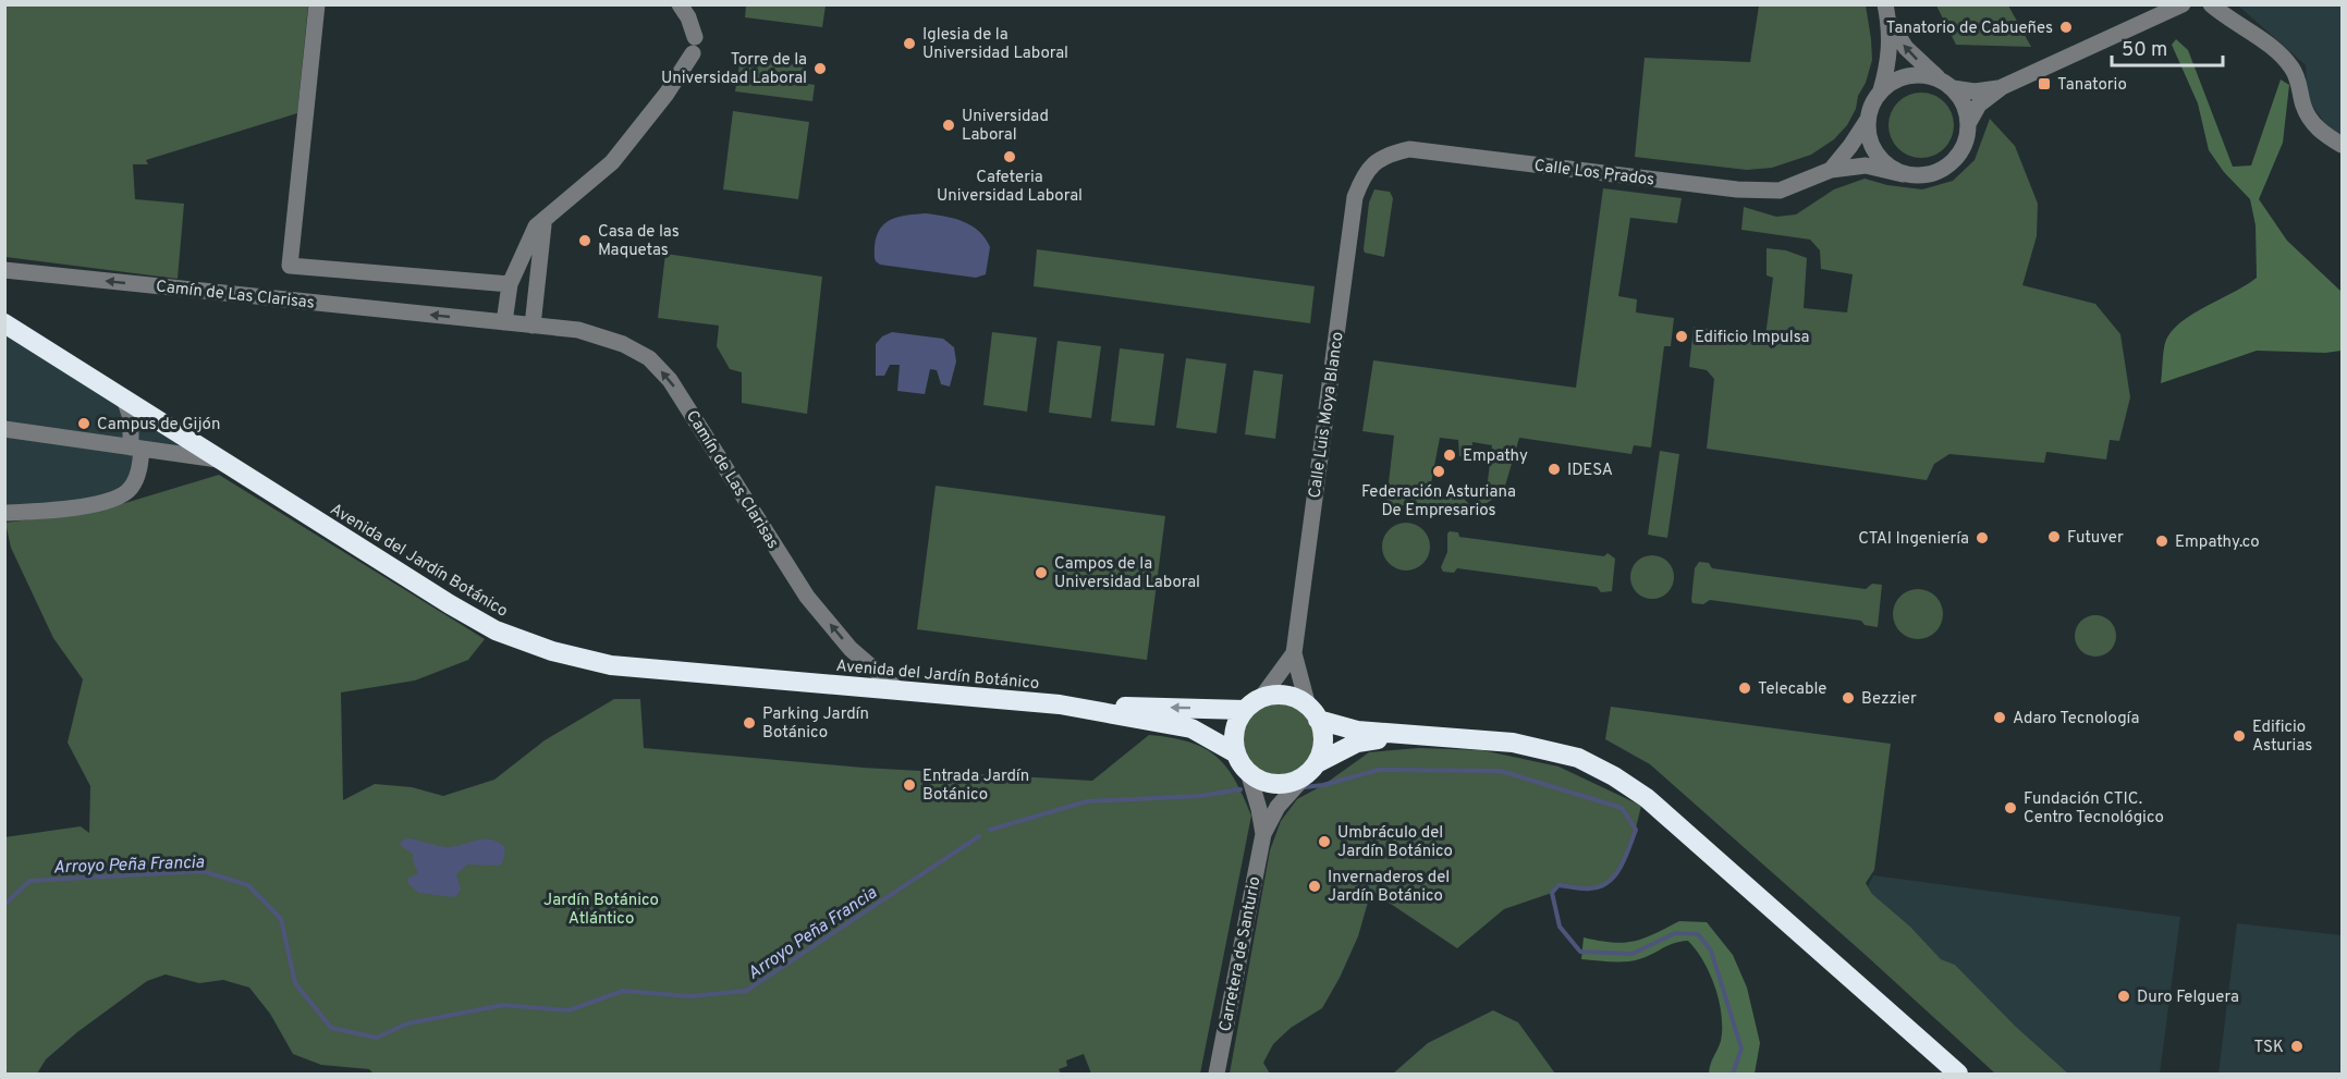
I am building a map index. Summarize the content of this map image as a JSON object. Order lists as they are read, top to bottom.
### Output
{
  "streets": {
    "highway": ["Avenida del Jardín Botánico"],
    "street": [
      "Calle Los Prados",
      "Camín de Las Clarisas",
      "Calle Luis Moya Blanco",
      "Carretera de Santurio"
    ]
  },
  "crossings": [
    ["Calle Los Prados", "Calle Luis Moya Blanco"],
    ["Camín de Las Clarisas", "Avenida del Jardín Botánico"],
    ["Calle Luis Moya Blanco", "Avenida del Jardín Botánico"],
    ["Calle Luis Moya Blanco", "Carretera de Santurio"],
    ["Avenida del Jardín Botánico", "Carretera de Santurio"]
  ],
  "one_way": ["Camín de Las Clarisas"],
  "water": ["Arroyo Peña Francia"],
  "parks": ["Jardín Botánico Atlántico"],
  "places": {
    "other": [
      "Tanatorio de Cabueñes",
      "Iglesia de la Universidad Laboral",
      "Torre de la Universidad Laboral",
      "Universidad Laboral",
      "Cafeteria Universidad Laboral",
      "Casa de las Maquetas",
      "Edificio Impulsa",
      "Campus de Gijón",
      "Empathy",
      "IDESA",
      "Federación Asturiana De Empresarios",
      "Futuver",
      "CTAI Ingeniería",
      "Empathy.co",
      "Campos de la Universidad Laboral",
      "Telecable",
      "Bezzier",
      "Adaro Tecnología",
      "Parking Jardín Botánico",
      "Edificio Asturias",
      "Entrada Jardín Botánico",
      "Fundación CTIC. Centro Tecnológico",
      "Umbráculo del Jardín Botánico",
      "Invernaderos del Jardín Botánico",
      "Duro Felguera",
      "TSK"
    ],
    "transit": ["Tanatorio"]
  },
  "scale_bar": "50 m"
}
